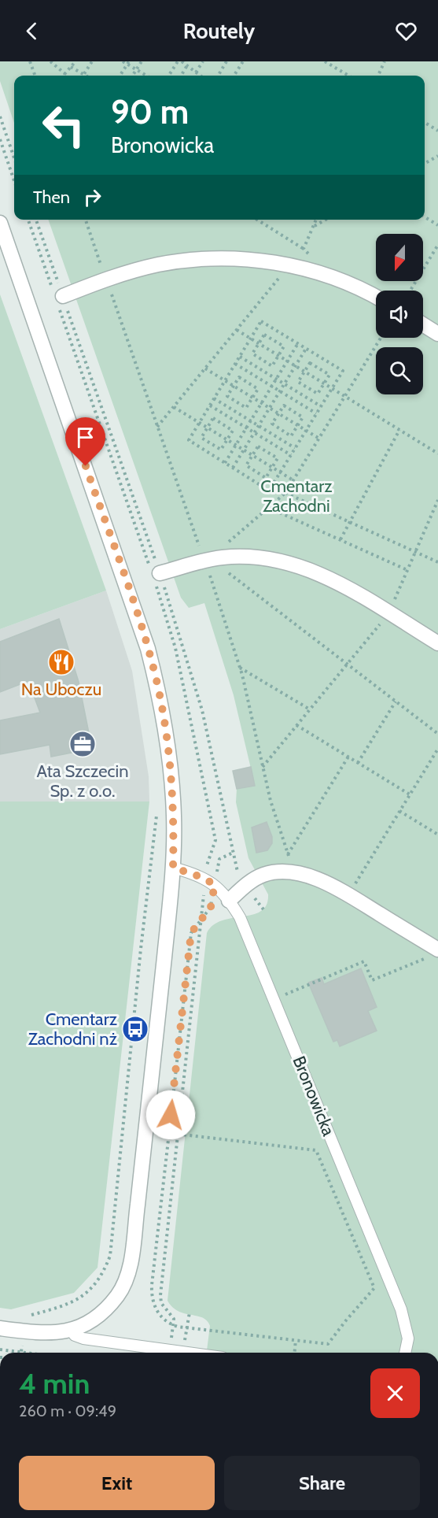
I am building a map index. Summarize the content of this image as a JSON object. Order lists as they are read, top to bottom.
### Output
{
  "streets": {
    "lane": ["Bronowicka"]
  },
  "parks": ["Cmentarz Zachodni"],
  "places": {
    "restaurant": ["Na Uboczu"],
    "office": ["Ata Szczecin Sp. z o.o."],
    "bus stop": ["Cmentarz Zachodni nż"]
  },
  "north": "bottom",
  "page": {
    "header": "Routely",
    "turn": ["90 m", "Bronowicka"],
    "then": "Then",
    "heading": ["4 min", "260 m · 09:49"],
    "buttons": ["Exit", "Share"]
  }
}
